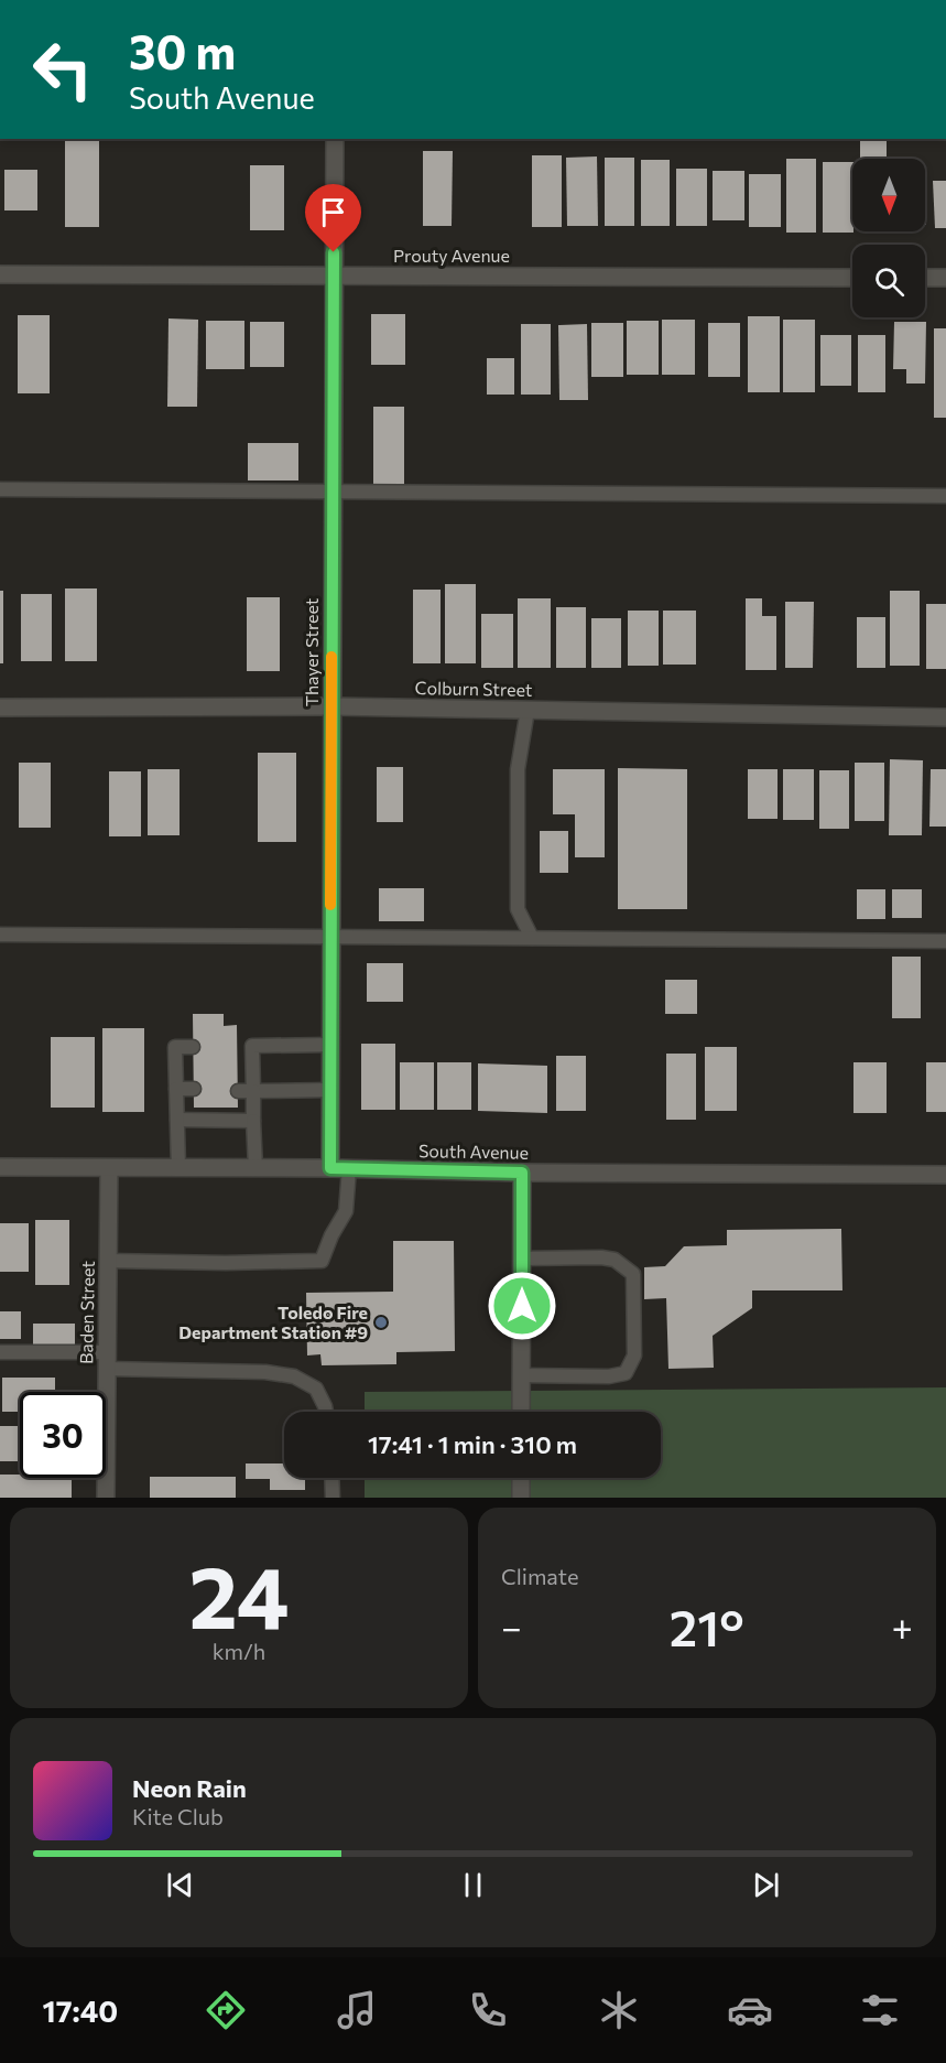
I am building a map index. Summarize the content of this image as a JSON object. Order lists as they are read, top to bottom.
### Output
{
  "streets": {
    "street": [
      "Prouty Avenue",
      "Thayer Street",
      "Colburn Street",
      "South Avenue",
      "Baden Street"
    ]
  },
  "crossings": [
    ["Prouty Avenue", "Thayer Street"],
    ["Thayer Street", "Colburn Street"],
    ["Thayer Street", "South Avenue"],
    ["South Avenue", "Baden Street"]
  ],
  "places": ["Toledo Fire Department Station #9"],
  "north": "bottom",
  "page": {
    "turn": ["30 m", "South Avenue"],
    "limit": "30",
    "trip": "17:41 · 1 min · 310 m",
    "tile": [
      ["24", "km/h"],
      "Climate"
    ],
    "heat": ["−", "21°", "+"],
    "song": ["Neon Rain", "Kite Club"],
    "tabs": "17:40"
  }
}
